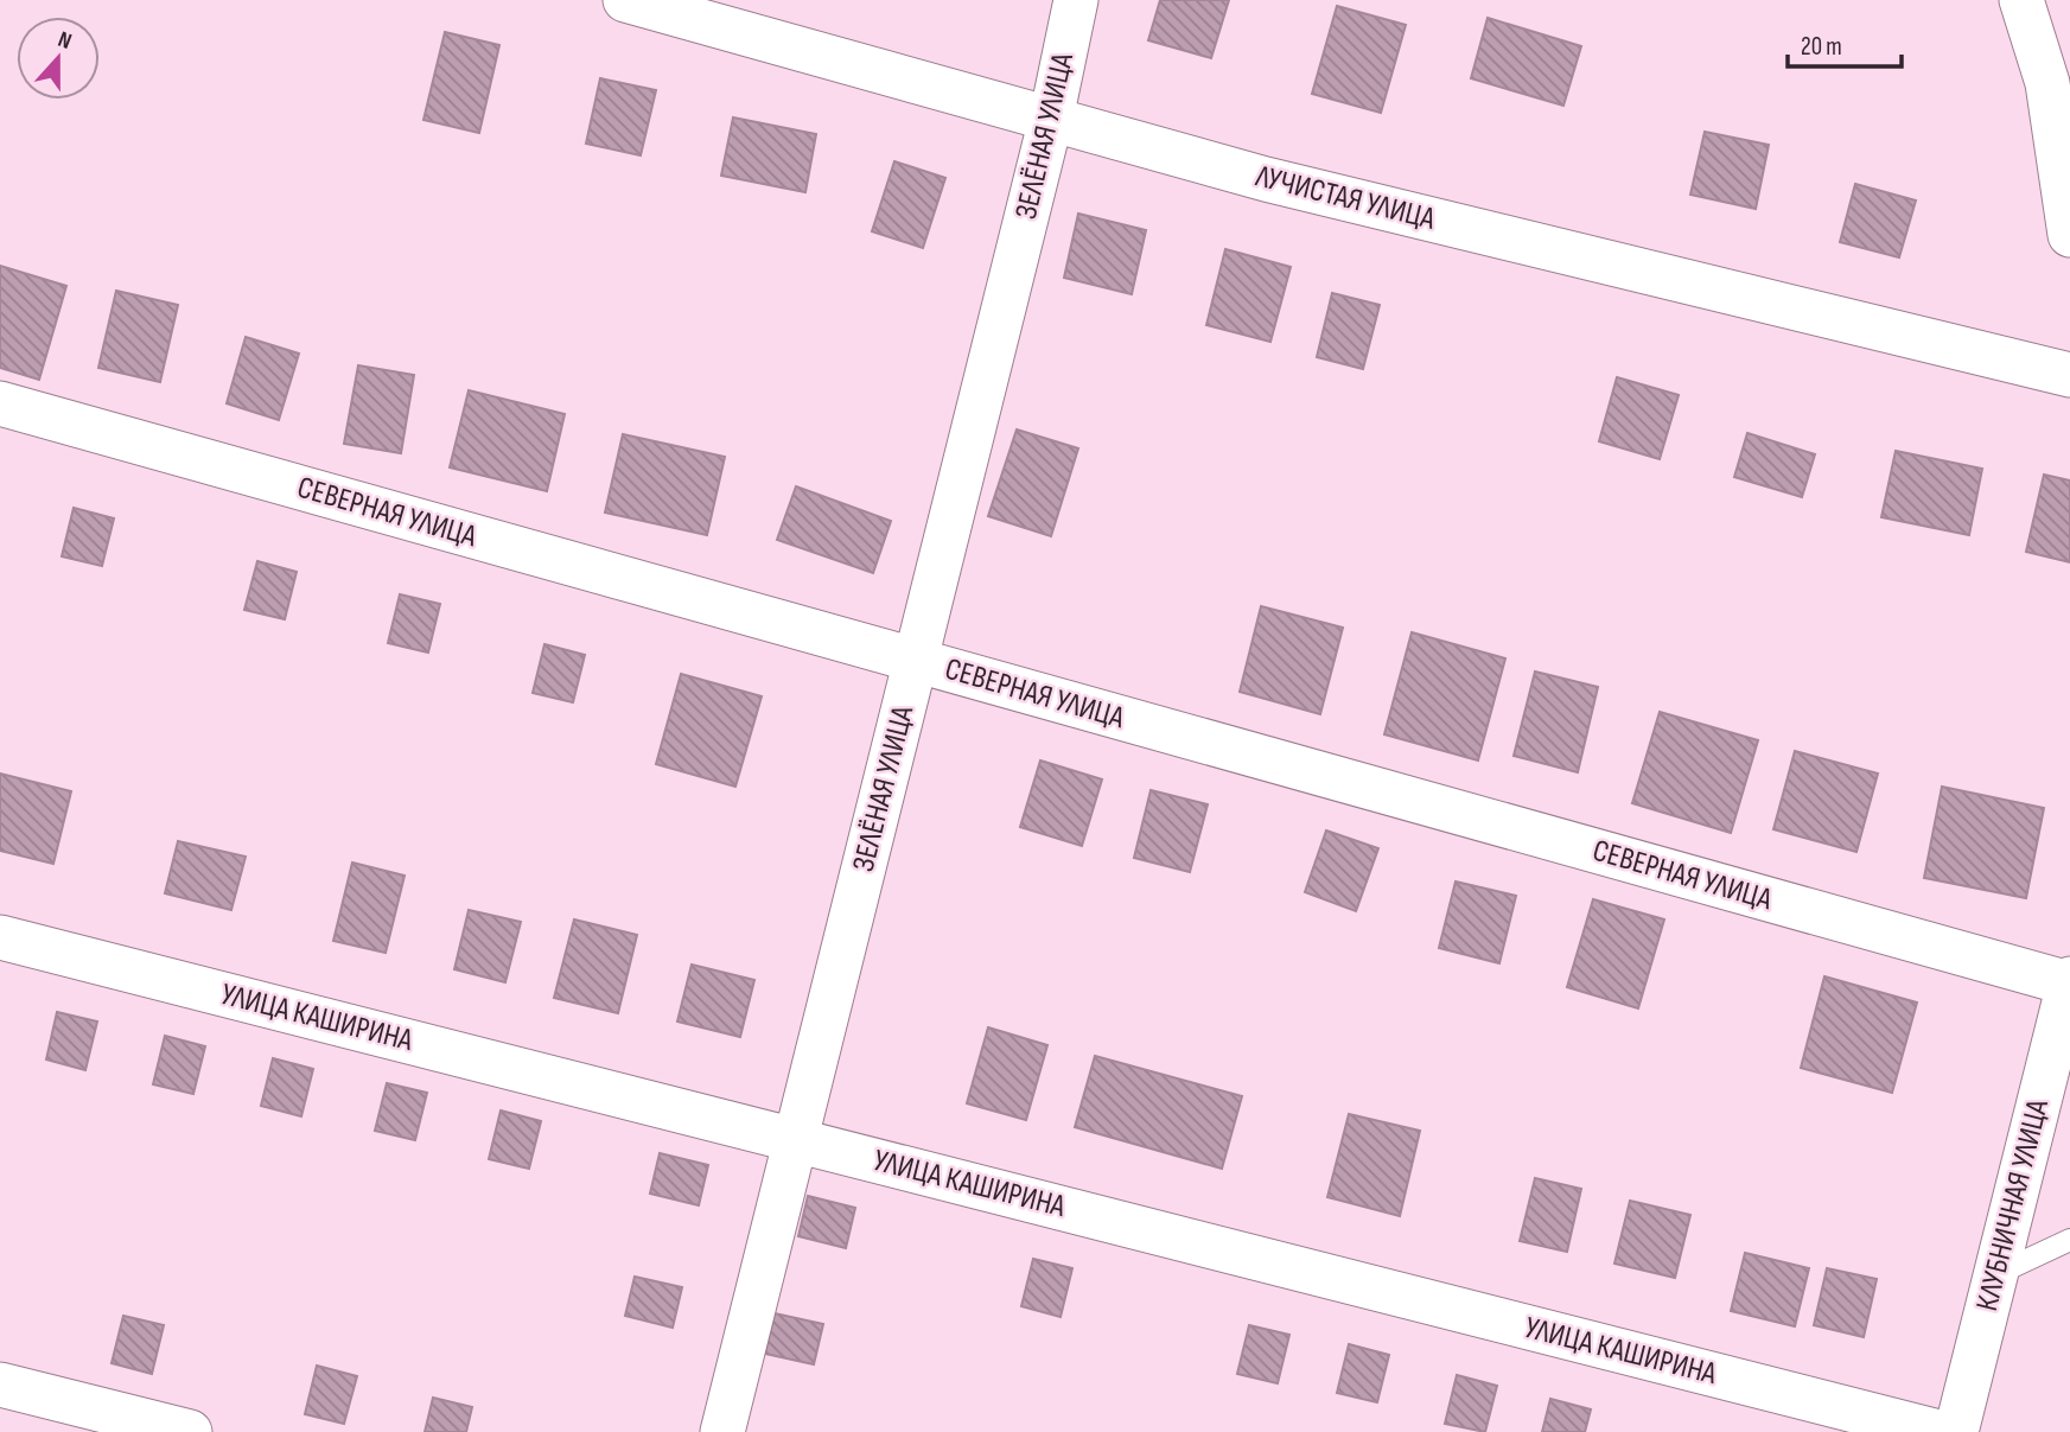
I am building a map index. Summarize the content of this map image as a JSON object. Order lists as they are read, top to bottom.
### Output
{
  "streets": {
    "street": [
      "ЗЕЛЁНАЯ УЛИЦА",
      "ЛУЧИСТАЯ УЛИЦА",
      "СЕВЕРНАЯ УЛИЦА",
      "УЛИЦА КАШИРИНА",
      "КЛУБНИЧНАЯ УЛИЦА"
    ]
  },
  "crossings": [
    ["ЗЕЛЁНАЯ УЛИЦА", "ЛУЧИСТАЯ УЛИЦА"],
    ["ЗЕЛЁНАЯ УЛИЦА", "СЕВЕРНАЯ УЛИЦА"],
    ["ЗЕЛЁНАЯ УЛИЦА", "УЛИЦА КАШИРИНА"],
    ["СЕВЕРНАЯ УЛИЦА", "КЛУБНИЧНАЯ УЛИЦА"]
  ],
  "scale_bar": "20 m",
  "north": "top"
}
